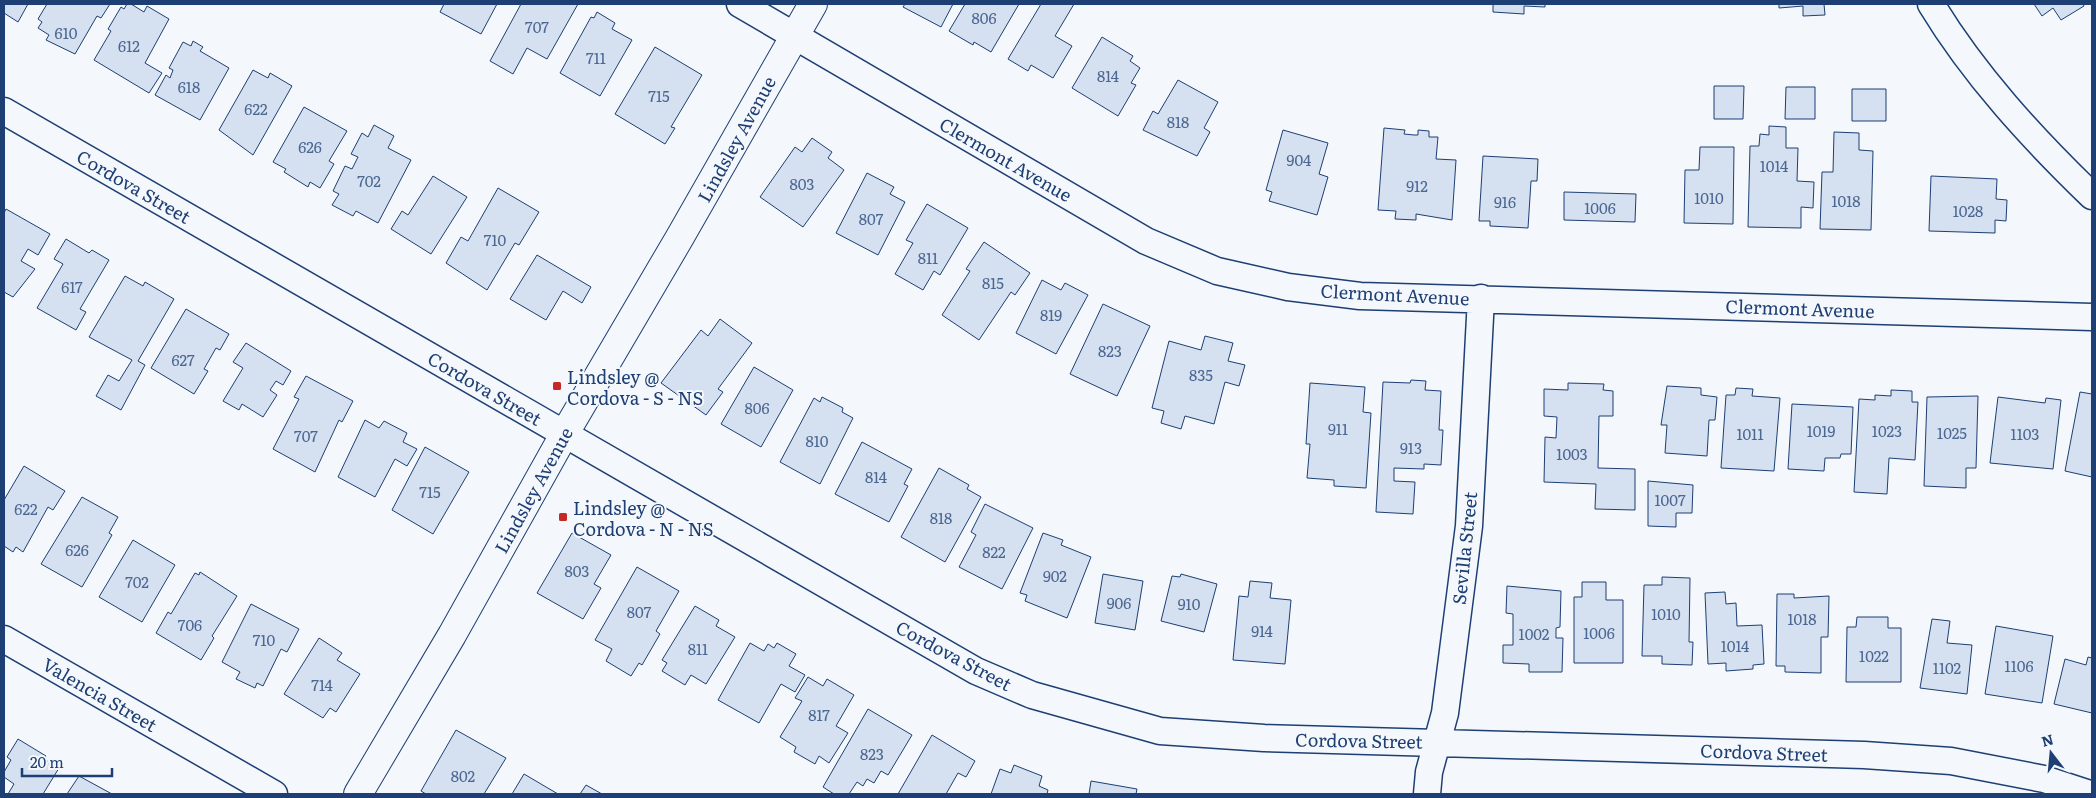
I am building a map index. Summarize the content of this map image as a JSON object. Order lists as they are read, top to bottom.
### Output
{
  "streets": {
    "street": [
      "Lindsley Avenue",
      "Clermont Avenue",
      "Cordova Street",
      "Sevilla Street",
      "Valencia Street"
    ]
  },
  "crossings": [
    ["Lindsley Avenue", "Clermont Avenue"],
    ["Lindsley Avenue", "Cordova Street"],
    ["Clermont Avenue", "Sevilla Street"],
    ["Cordova Street", "Sevilla Street"]
  ],
  "places": {
    "transit": ["Lindsley @ Cordova - S - NS", "Lindsley @ Cordova - N - NS"]
  },
  "house_numbers": [
    "806",
    "707",
    "610",
    "612",
    "711",
    "814",
    "618",
    "715",
    "622",
    "818",
    "626",
    "904",
    "1014",
    "702",
    "803",
    "912",
    "1010",
    "1018",
    "916",
    "1006",
    "1028",
    "807",
    "710",
    "811",
    "815",
    "617",
    "819",
    "823",
    "627",
    "835",
    "806",
    "911",
    "1019",
    "1023",
    "1025",
    "1011",
    "1103",
    "707",
    "810",
    "913",
    "1003",
    "814",
    "715",
    "1007",
    "622",
    "818",
    "626",
    "822",
    "803",
    "902",
    "702",
    "906",
    "910",
    "807",
    "1010",
    "1018",
    "706",
    "914",
    "1006",
    "1002",
    "710",
    "1014",
    "811",
    "1022",
    "1106",
    "1102",
    "714",
    "817",
    "823",
    "802"
  ],
  "scale_bar": "20 m",
  "north": "top"
}
